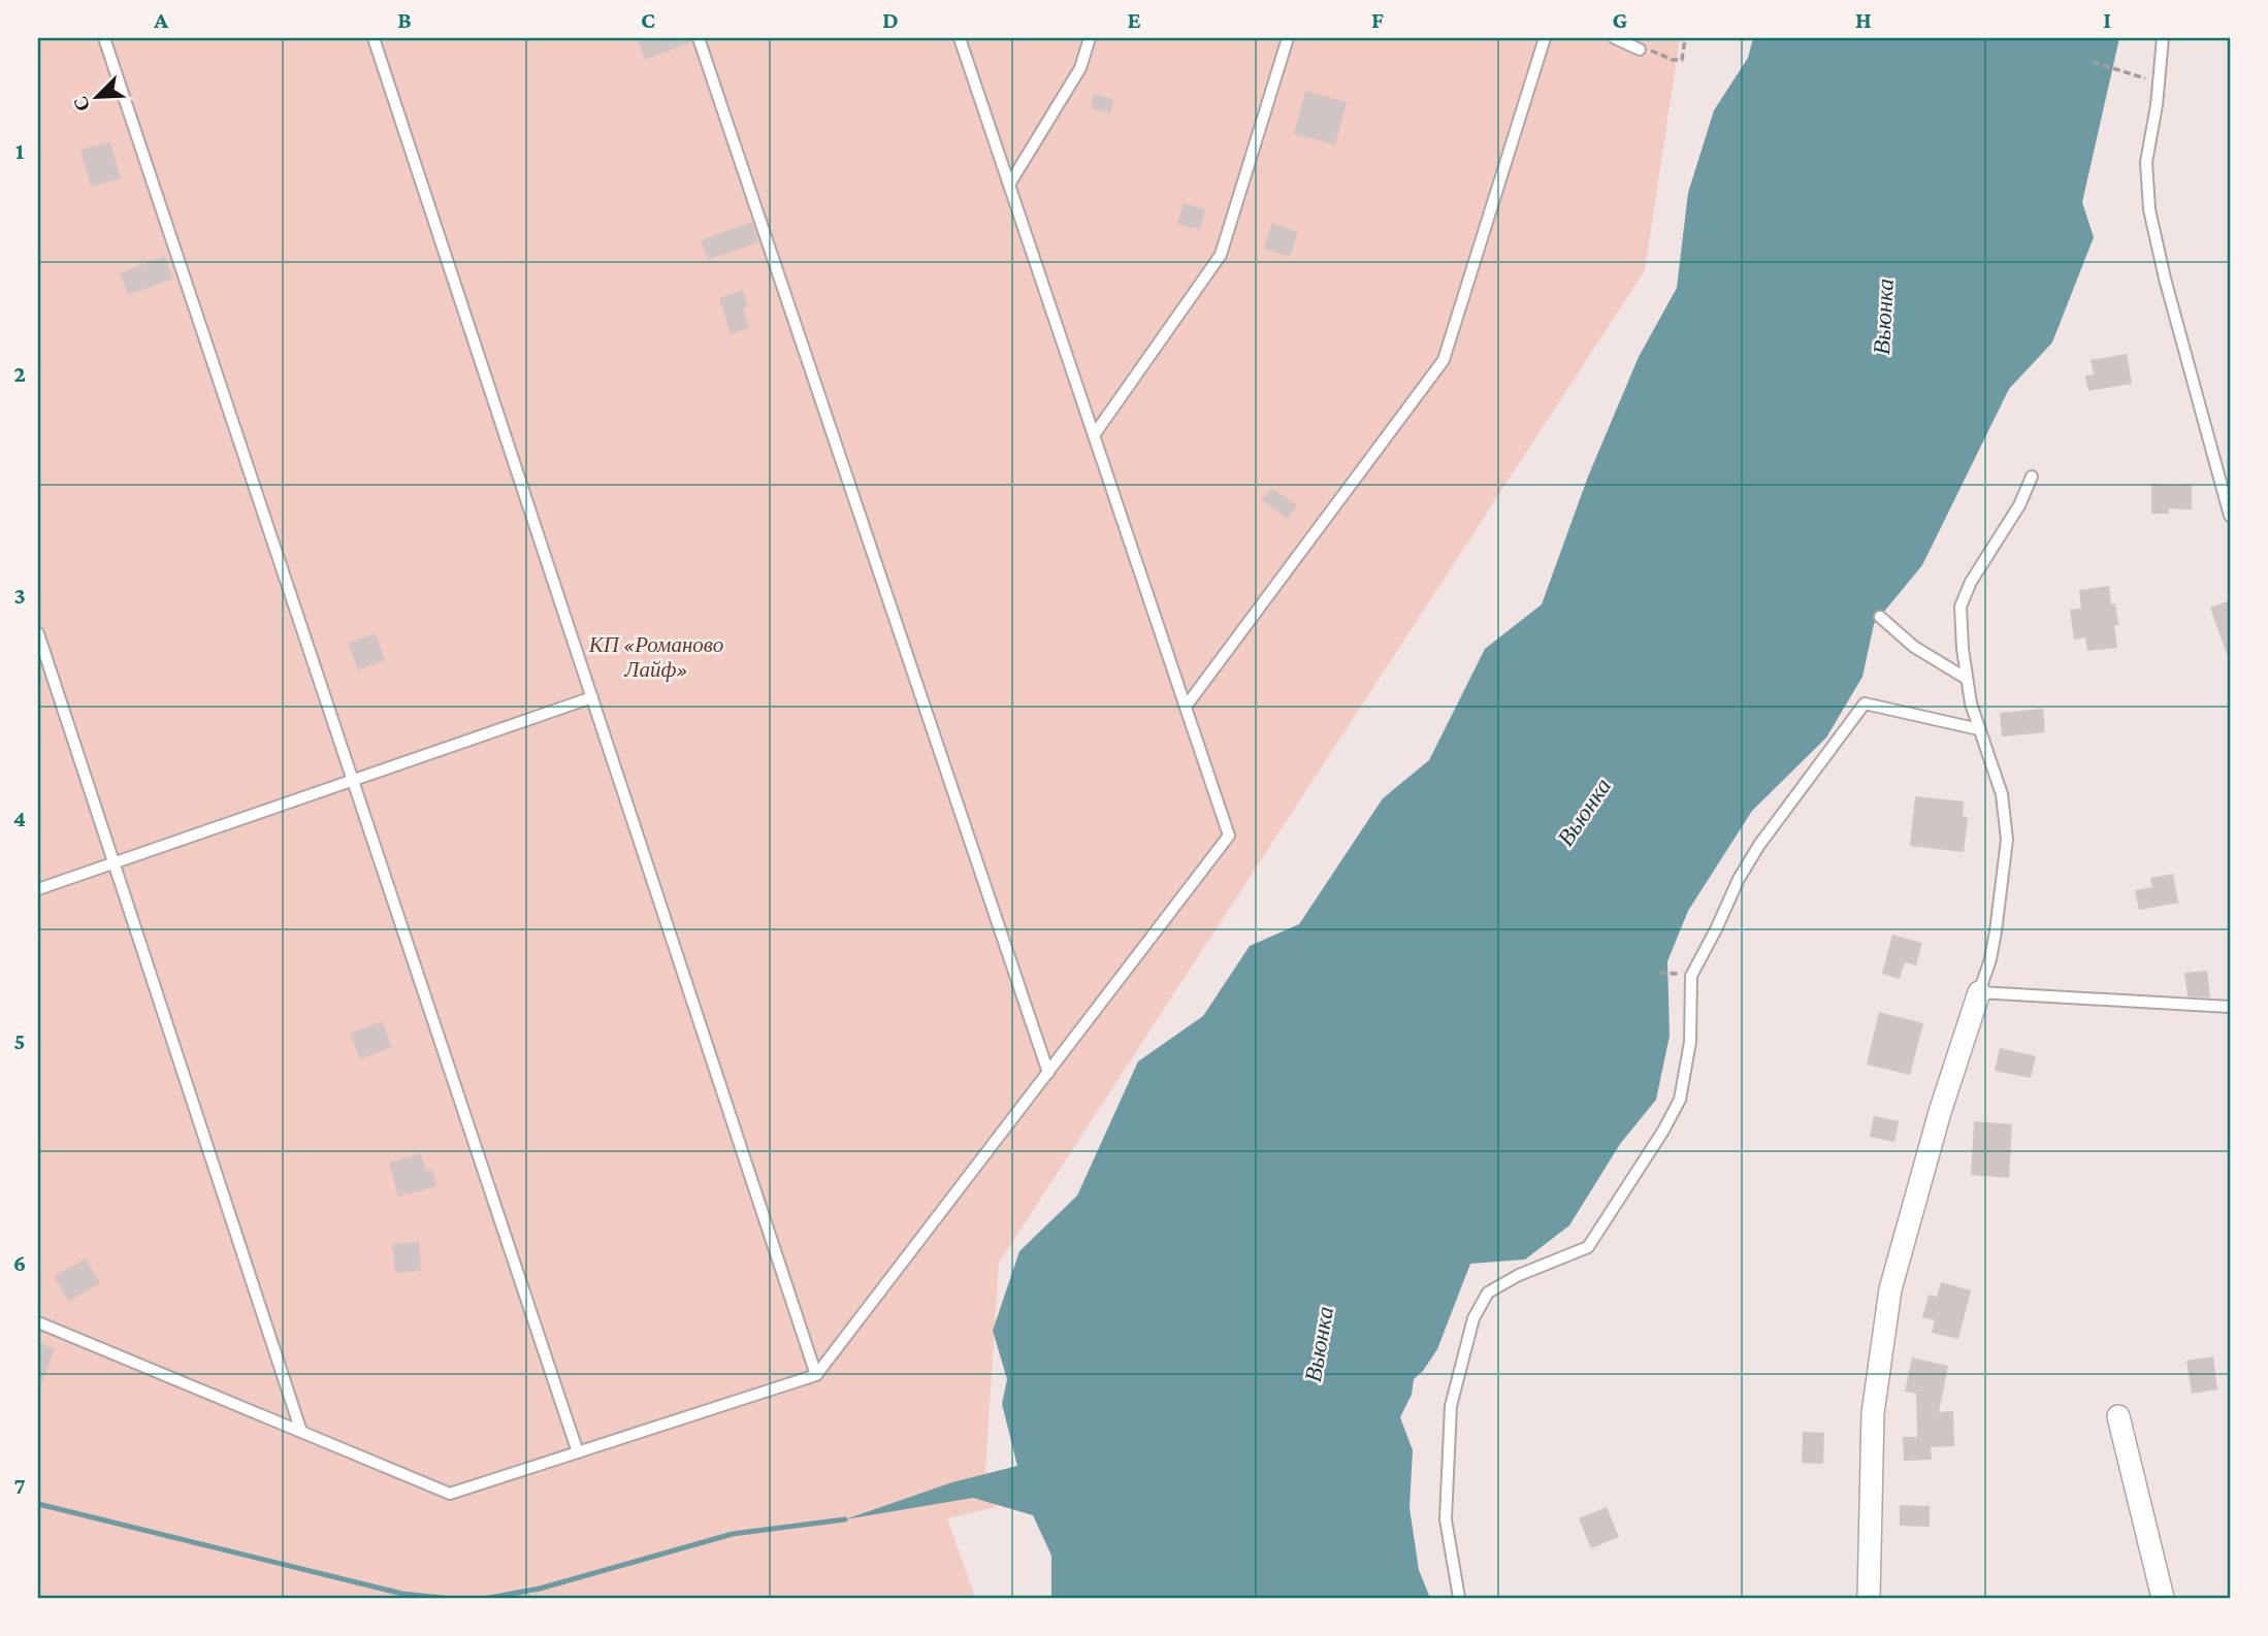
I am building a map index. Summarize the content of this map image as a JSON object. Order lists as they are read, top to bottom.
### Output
{
  "water": ["Вьюнка"],
  "parks": ["КП «Романово Лайф»"],
  "north": "bottom left",
  "grid": {
    "columns": [
      "A",
      "B",
      "C",
      "D",
      "E",
      "F",
      "G",
      "H",
      "I"
    ],
    "rows": [
      "1",
      "2",
      "3",
      "4",
      "5",
      "6",
      "7"
    ]
  }
}
